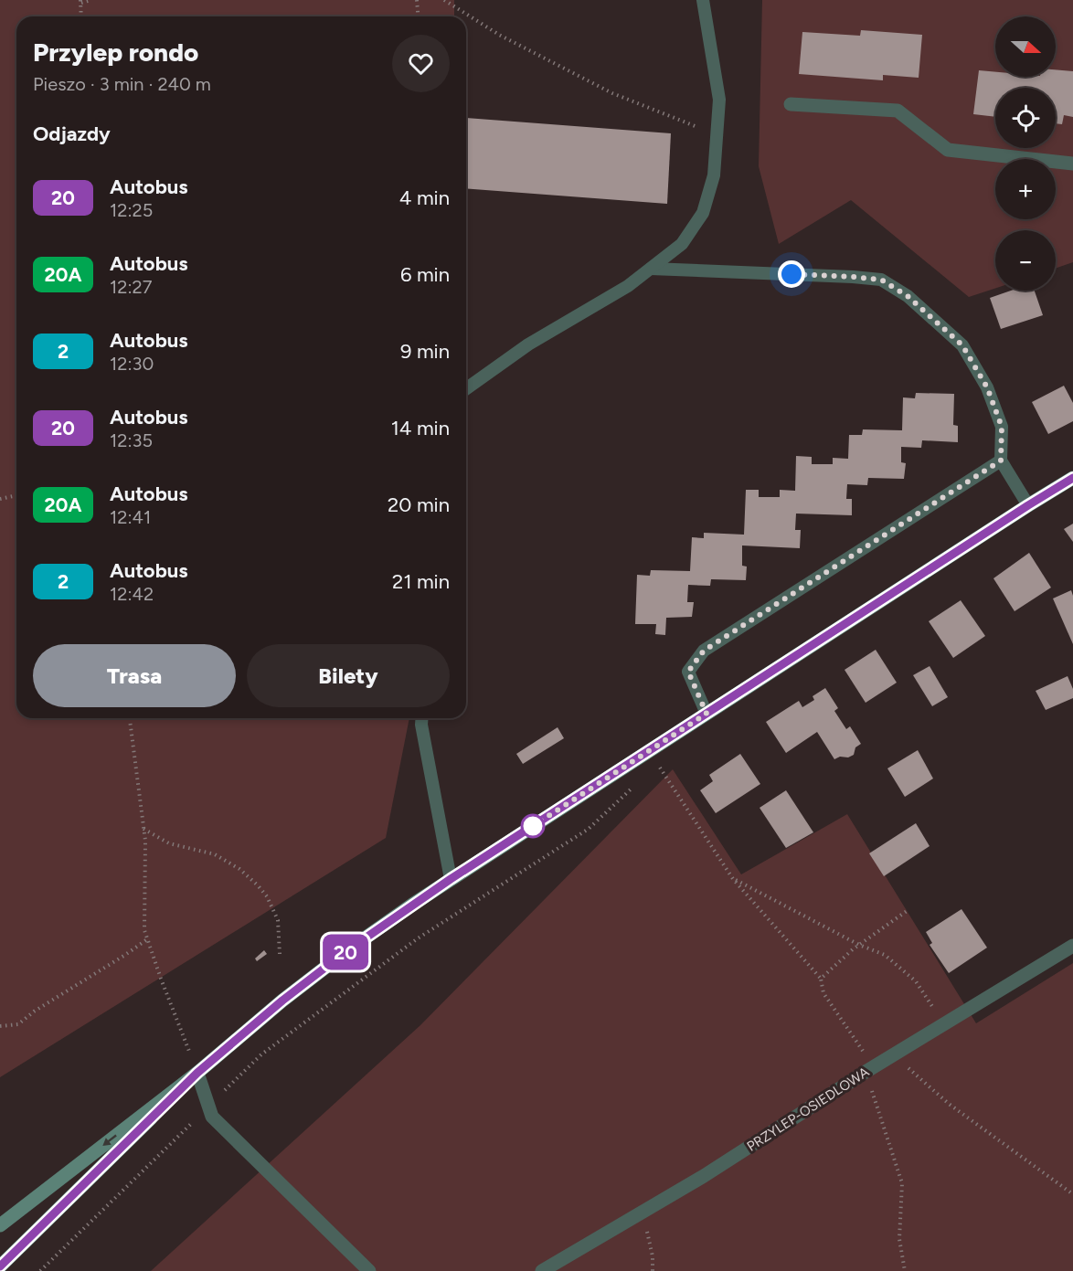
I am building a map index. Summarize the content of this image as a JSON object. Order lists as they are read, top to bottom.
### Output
{
  "streets": {
    "street": ["PRZYLEP-OSIEDLOWA"]
  },
  "lines": ["bus line 20"],
  "north": "right",
  "page": {
    "on_map": "20",
    "map_buttons": ["+", "−"],
    "heading": [
      ["Przylep rondo", "Pieszo · 3 min · 240 m"],
      "Odjazdy"
    ],
    "list": [
      {
        "mark": "20",
        "name": "Autobus",
        "note": "12:25",
        "value": "4 min"
      },
      {
        "mark": "20A",
        "name": "Autobus",
        "note": "12:27",
        "value": "6 min"
      },
      {
        "mark": "2",
        "name": "Autobus",
        "note": "12:30",
        "value": "9 min"
      },
      {
        "mark": "20",
        "name": "Autobus",
        "note": "12:35",
        "value": "14 min"
      },
      {
        "mark": "20A",
        "name": "Autobus",
        "note": "12:41",
        "value": "20 min"
      },
      {
        "mark": "2",
        "name": "Autobus",
        "note": "12:42",
        "value": "21 min"
      }
    ],
    "buttons": ["Trasa", "Bilety"]
  }
}
